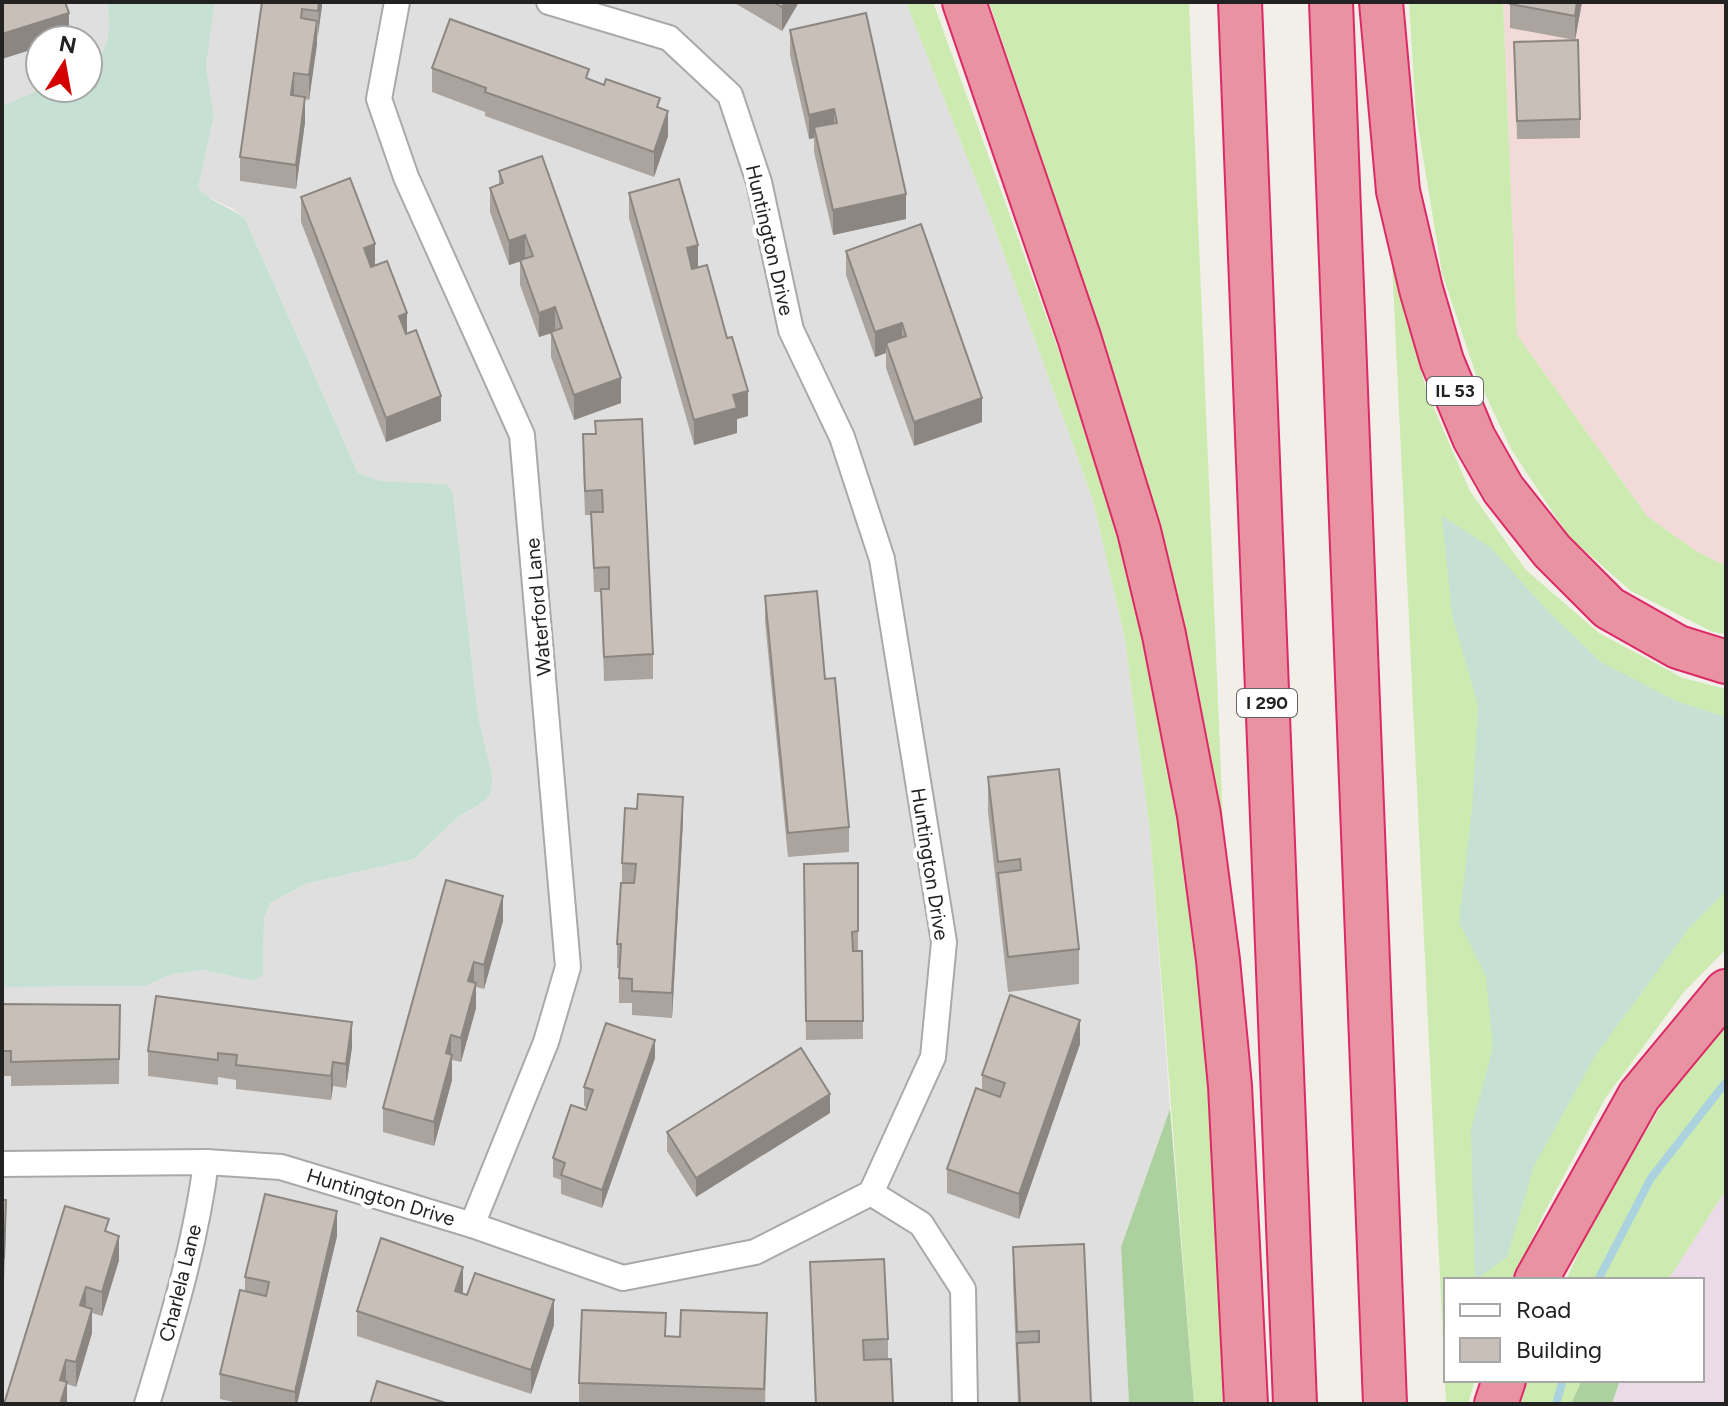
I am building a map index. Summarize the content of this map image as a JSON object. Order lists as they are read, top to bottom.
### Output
{
  "streets": {
    "highway": ["IL 53", "I 290"],
    "street": ["Huntington Drive", "Waterford Lane", "Charlela Lane"]
  },
  "crossings": [
    ["Huntington Drive", "Waterford Lane"],
    ["Huntington Drive", "Charlela Lane"]
  ],
  "legend": ["Road", "Building"],
  "north": "top"
}
